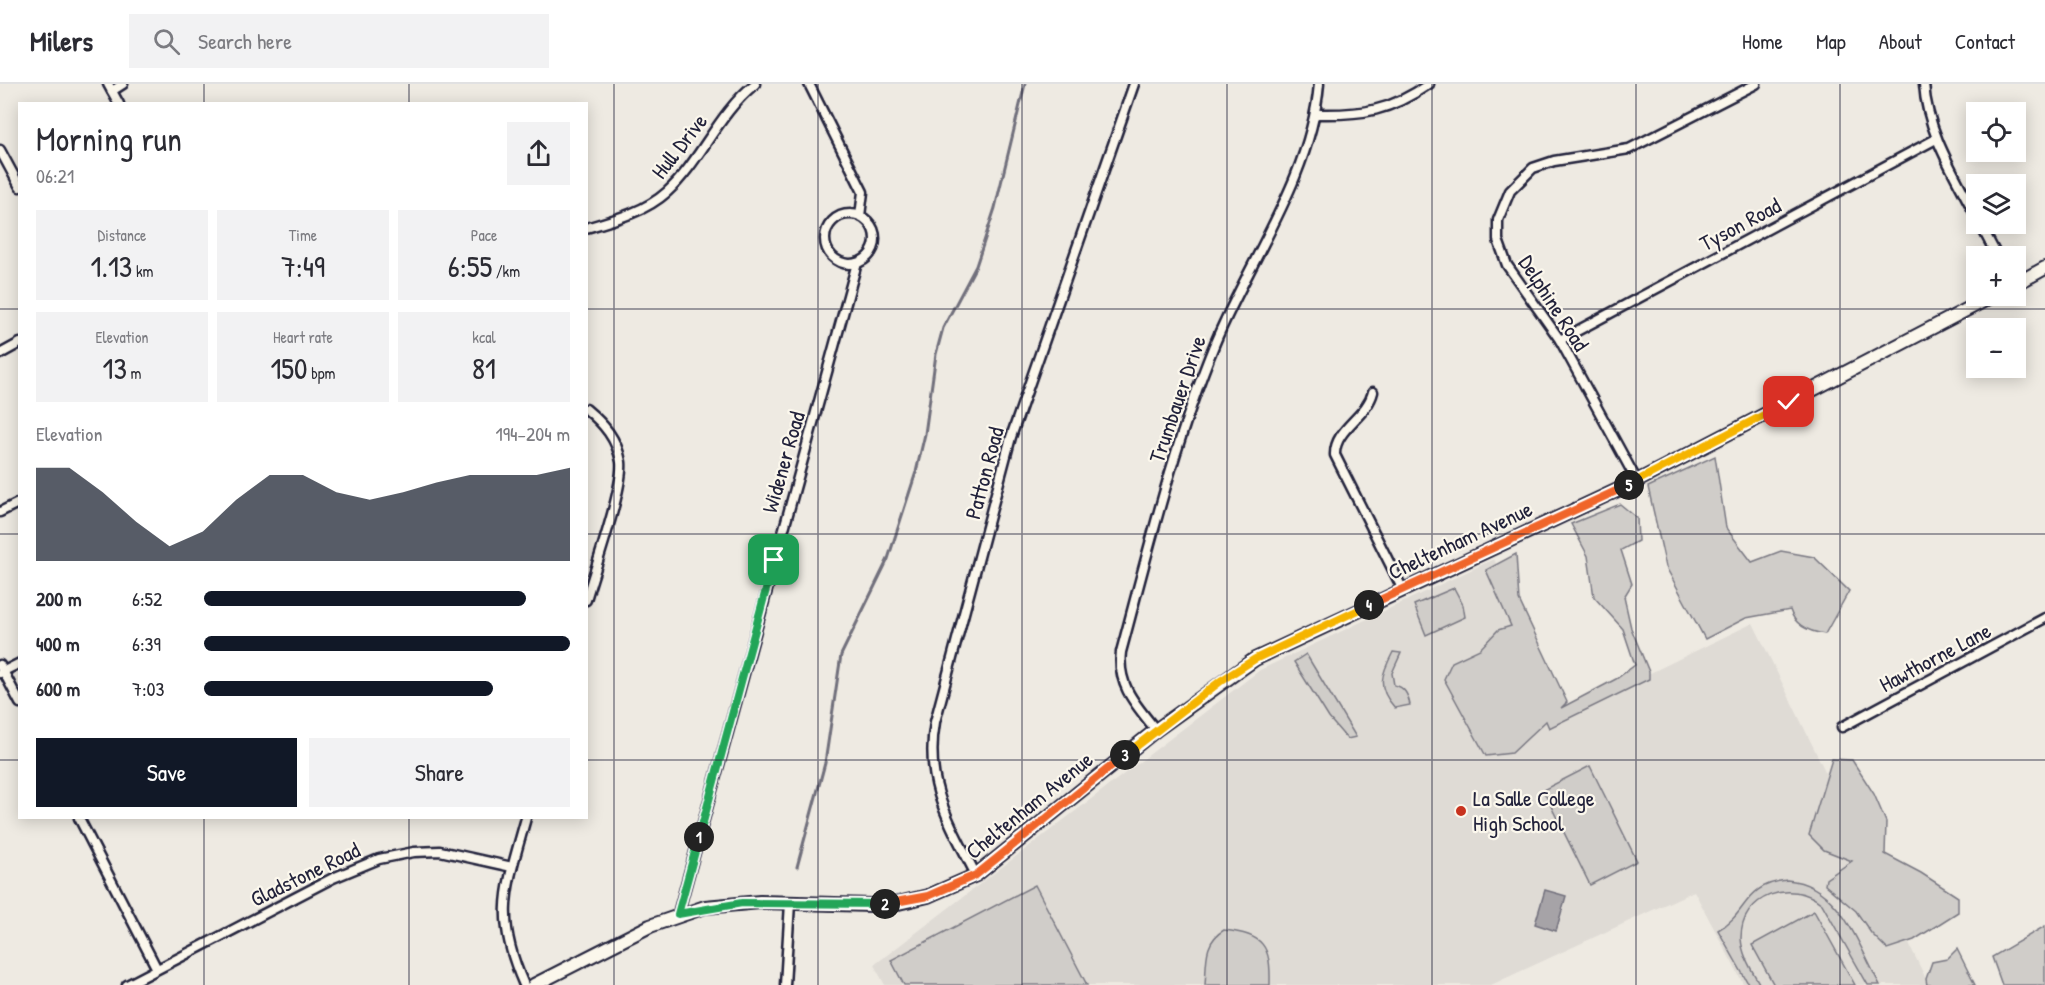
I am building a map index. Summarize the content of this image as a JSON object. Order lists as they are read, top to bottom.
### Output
{
  "streets": {
    "main road": ["Cheltenham Avenue"],
    "street": [
      "Hull Drive",
      "Tyson Road",
      "Delphine Road",
      "Trumbauer Drive",
      "Widener Road",
      "Patton Road",
      "Hawthorne Lane",
      "Gladstone Road"
    ]
  },
  "crossings": [
    ["Tyson Road", "Delphine Road"],
    ["Delphine Road", "Cheltenham Avenue"],
    ["Trumbauer Drive", "Cheltenham Avenue"],
    ["Widener Road", "Cheltenham Avenue"],
    ["Patton Road", "Cheltenham Avenue"]
  ],
  "places": ["La Salle College High School"],
  "page": {
    "header": "Milers",
    "search": "Search here",
    "nav": [
      "Home",
      "Map",
      "About",
      "Contact"
    ],
    "map_buttons": ["+", "−"],
    "heading": ["Morning run", "06:21"],
    "stats": [
      ["Distance", "1.13 km"],
      ["Time", "7:49"],
      ["Pace", "6:55 /km"],
      ["Elevation", "13 m"],
      ["Heart rate", "150 bpm"],
      ["kcal", "81"]
    ],
    "chart": ["Elevation", "194–204 m"],
    "pins": [
      "5",
      "4",
      "3",
      "1",
      "2"
    ],
    "list": [
      {
        "name": "200 m",
        "note": "6:52"
      },
      {
        "name": "400 m",
        "note": "6:39"
      },
      {
        "name": "600 m",
        "note": "7:03"
      }
    ],
    "buttons": ["Save", "Share"]
  }
}
